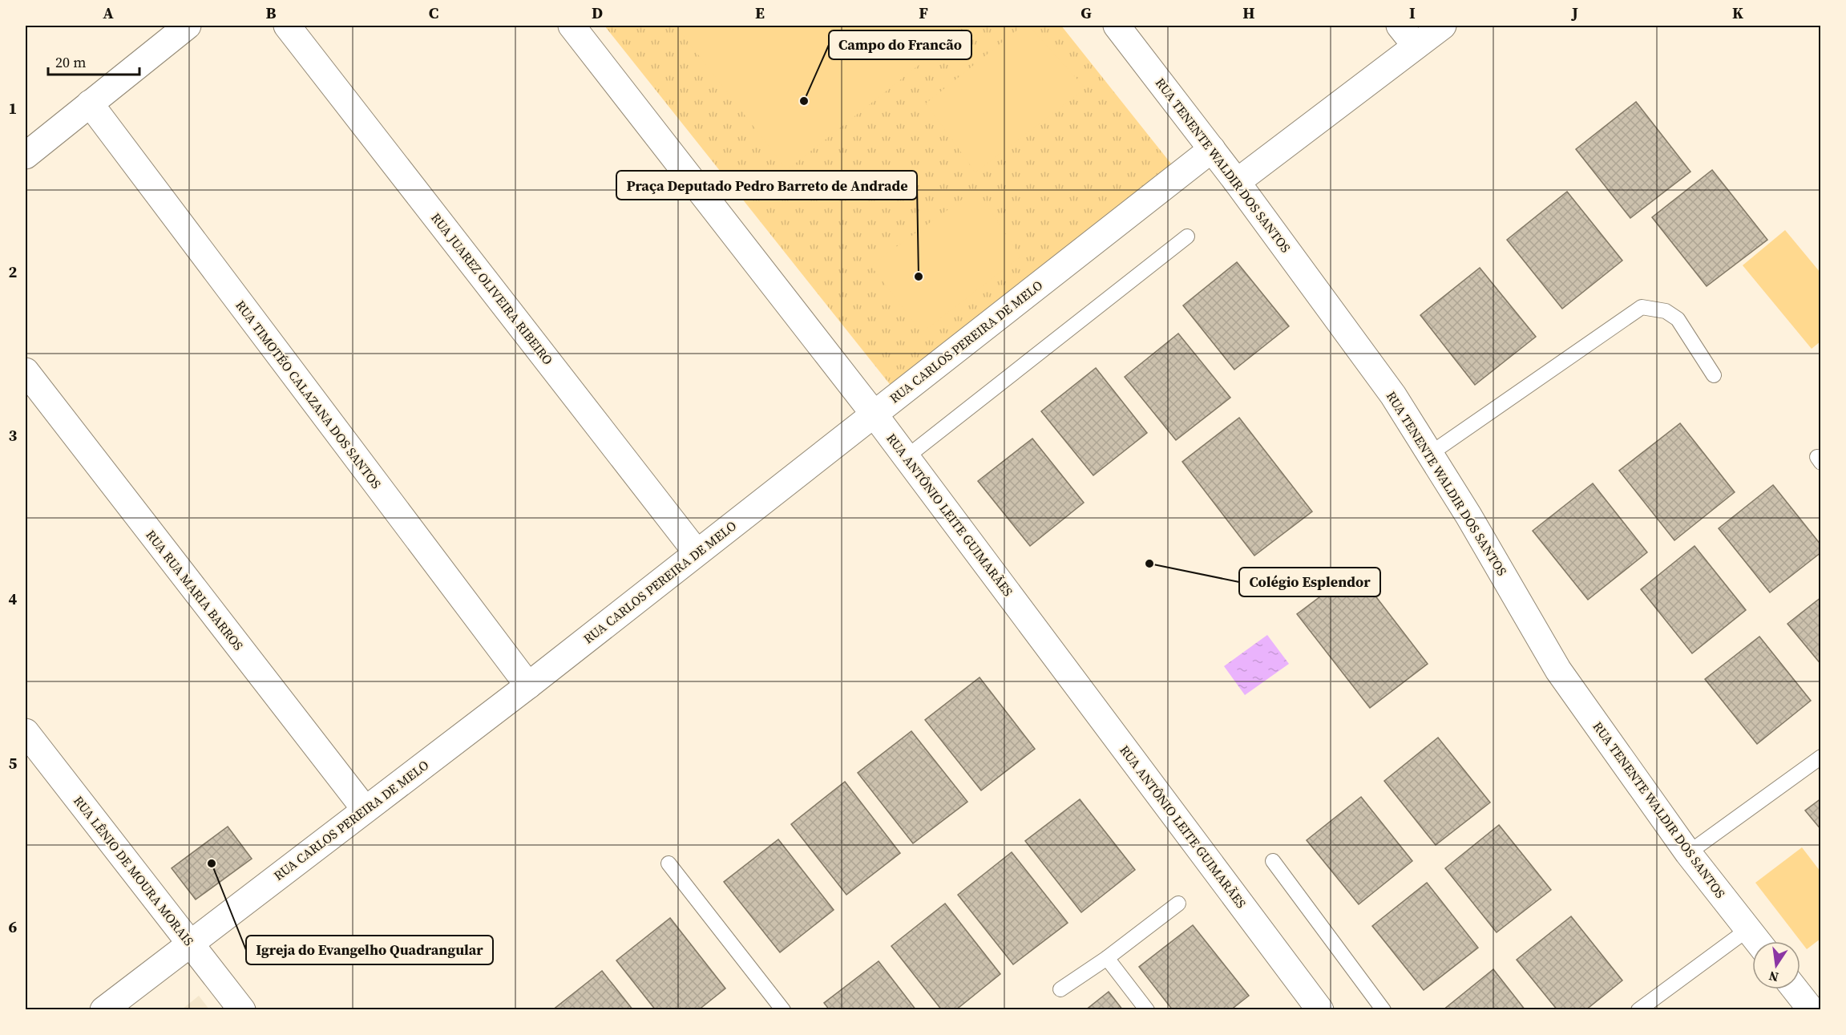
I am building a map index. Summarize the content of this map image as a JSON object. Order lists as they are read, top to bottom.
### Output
{
  "streets": {
    "street": [
      "RUA TENENTE WALDIR DOS SANTOS",
      "RUA JUAREZ OLIVEIRA RIBEIRO",
      "RUA CARLOS PEREIRA DE MELO",
      "RUA TIMOTÉO CALAZANA DOS SANTOS",
      "RUA ANTÔNIO LEITE GUIMARÃES",
      "RUA RUA MARIA BARROS",
      "RUA LÊNIO DE MOURA MORAIS"
    ]
  },
  "crossings": [
    ["RUA TENENTE WALDIR DOS SANTOS", "RUA CARLOS PEREIRA DE MELO"],
    ["RUA JUAREZ OLIVEIRA RIBEIRO", "RUA CARLOS PEREIRA DE MELO"],
    ["RUA CARLOS PEREIRA DE MELO", "RUA TIMOTÉO CALAZANA DOS SANTOS"],
    ["RUA CARLOS PEREIRA DE MELO", "RUA ANTÔNIO LEITE GUIMARÃES"],
    ["RUA CARLOS PEREIRA DE MELO", "RUA RUA MARIA BARROS"],
    ["RUA CARLOS PEREIRA DE MELO", "RUA LÊNIO DE MOURA MORAIS"]
  ],
  "places": [
    "Campo do Francão",
    "Praça Deputado Pedro Barreto de Andrade",
    "Colégio Esplendor",
    "Igreja do Evangelho Quadrangular"
  ],
  "scale_bar": "20 m",
  "north": "bottom",
  "grid": {
    "columns": [
      "A",
      "B",
      "C",
      "D",
      "E",
      "F",
      "G",
      "H",
      "I",
      "J",
      "K"
    ],
    "rows": [
      "1",
      "2",
      "3",
      "4",
      "5",
      "6"
    ]
  }
}
